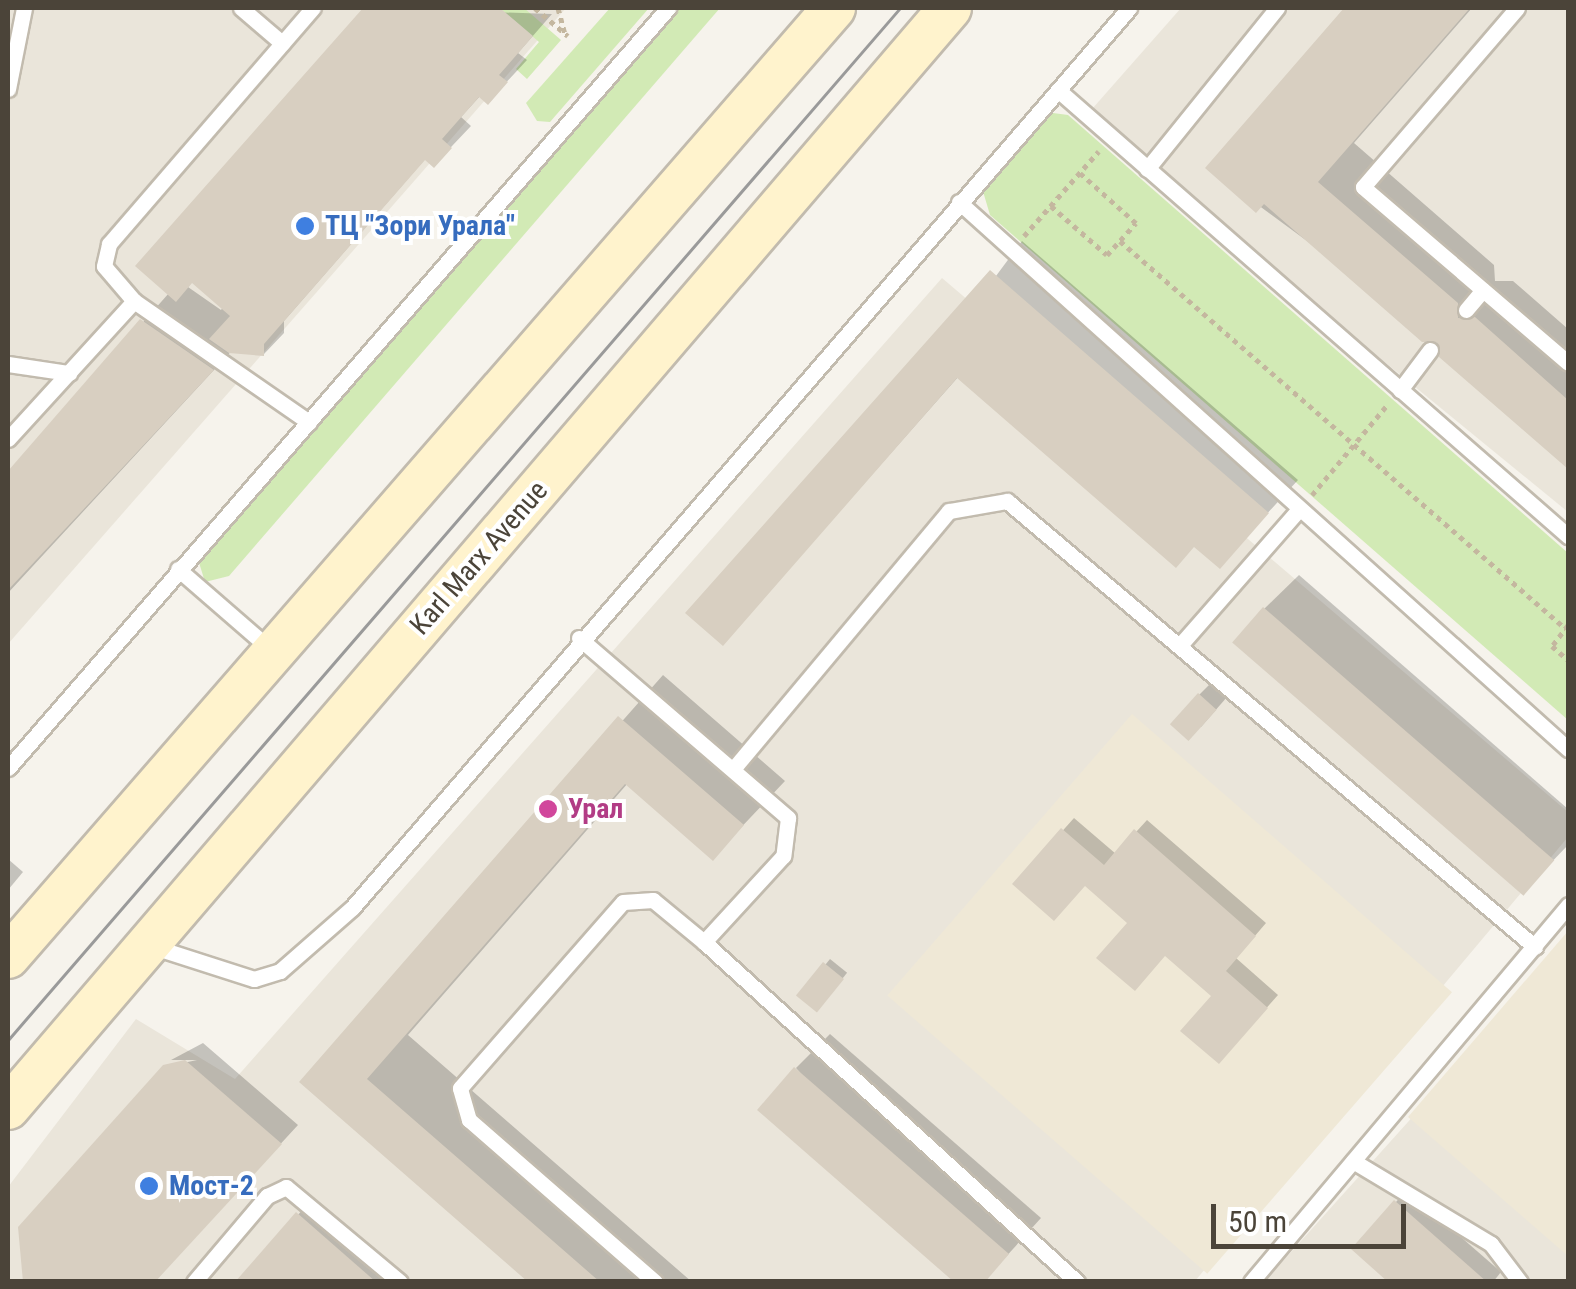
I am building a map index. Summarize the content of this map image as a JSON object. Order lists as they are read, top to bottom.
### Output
{
  "streets": {
    "main road": ["Karl Marx Avenue"]
  },
  "places": ["ТЦ \"Зори Урала\"", "Урал", "Мост-2"],
  "scale_bar": "50 m"
}
